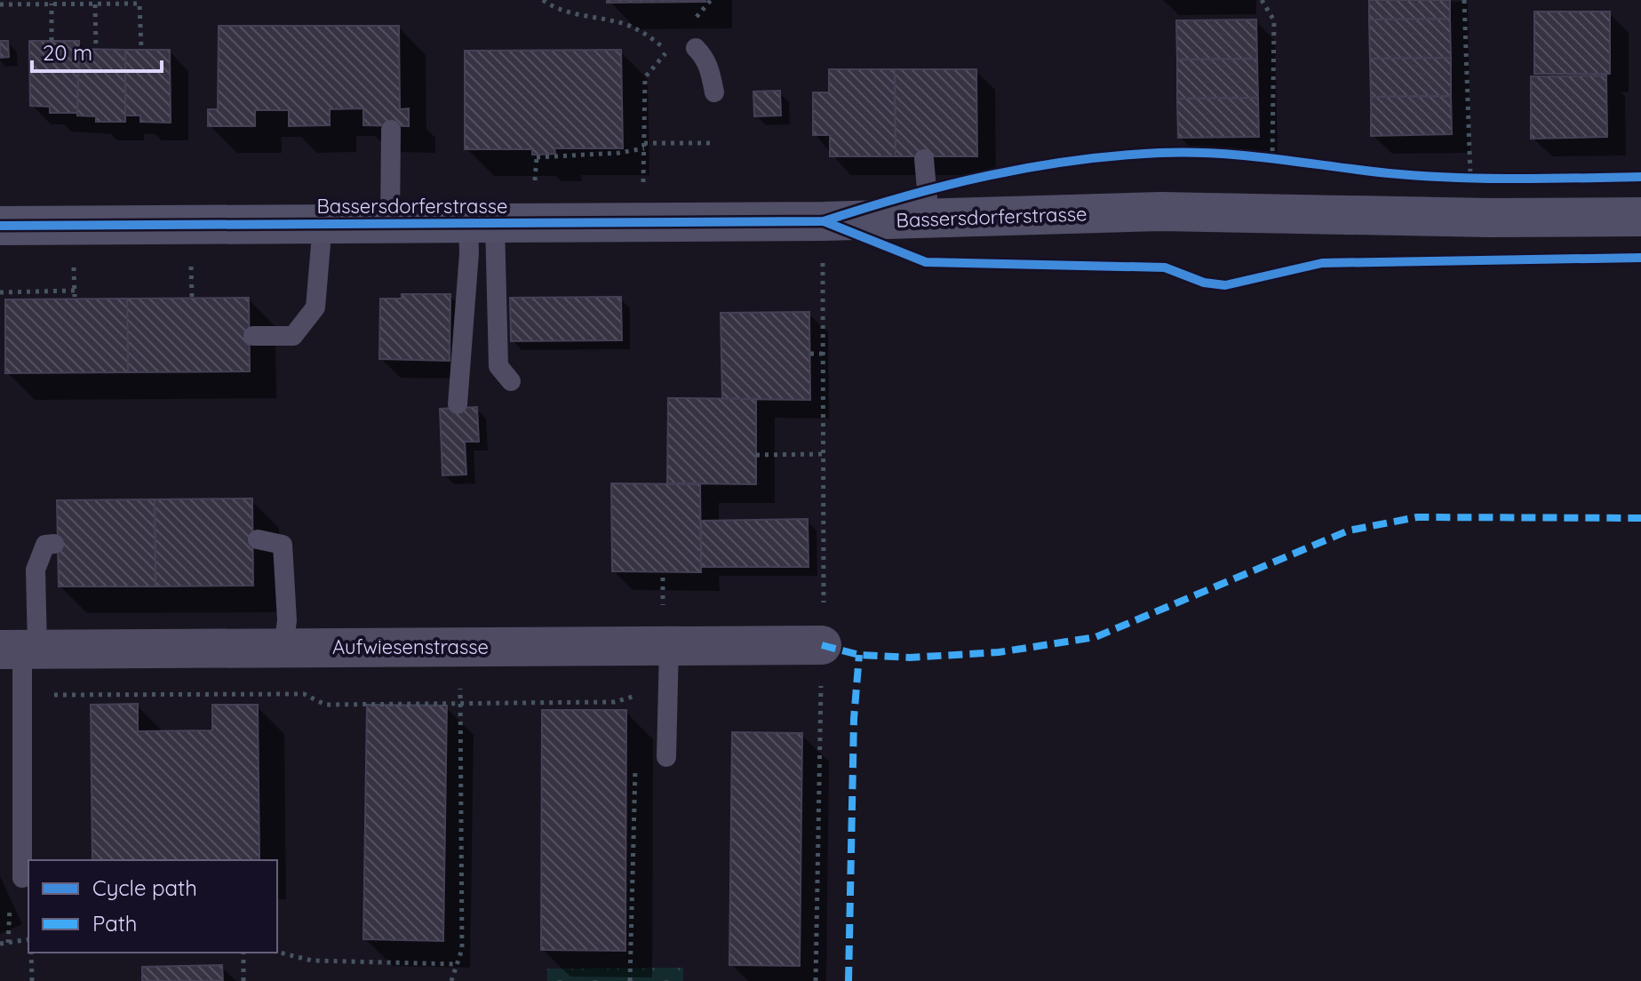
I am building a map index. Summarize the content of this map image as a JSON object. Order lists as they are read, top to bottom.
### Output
{
  "streets": {
    "street": ["Bassersdorferstrasse", "Aufwiesenstrasse"]
  },
  "legend": ["Cycle path", "Path"],
  "scale_bar": "20 m"
}
